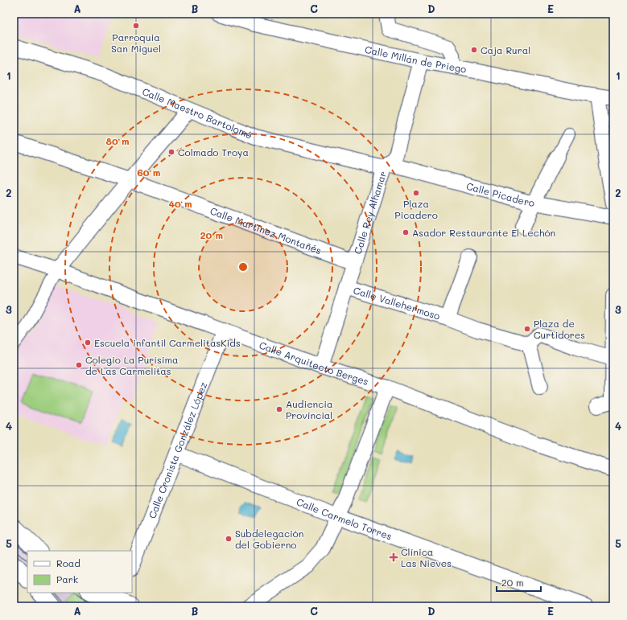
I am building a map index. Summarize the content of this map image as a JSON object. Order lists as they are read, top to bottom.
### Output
{
  "streets": {
    "street": [
      "Calle Millán de Priego",
      "Calle Maestro Bartolomé",
      "Calle Picadero",
      "Calle Rey Alhamar",
      "Calle Martínez Montañés",
      "Calle Vallehermoso",
      "Calle Arquitecto Berges",
      "Calle Cronista González López",
      "Calle Carmelo Torres"
    ]
  },
  "crossings": [
    ["Calle Millán de Priego", "Calle Rey Alhamar"],
    ["Calle Maestro Bartolomé", "Calle Picadero"],
    ["Calle Maestro Bartolomé", "Calle Rey Alhamar"],
    ["Calle Picadero", "Calle Rey Alhamar"],
    ["Calle Rey Alhamar", "Calle Martínez Montañés"],
    ["Calle Rey Alhamar", "Calle Vallehermoso"],
    ["Calle Rey Alhamar", "Calle Arquitecto Berges"],
    ["Calle Arquitecto Berges", "Calle Cronista González López"],
    ["Calle Cronista González López", "Calle Carmelo Torres"]
  ],
  "places": {
    "other": [
      "Parroquia San Miguel",
      "Caja Rural",
      "Colmado Troya",
      "Plaza Picadero",
      "Asador Restaurante El Lechón",
      "Plaza de Curtidores",
      "Escuela infantil CarmelitasKids",
      "Colegio La Purísima de Las Carmelitas",
      "Audiencia Provincial",
      "Subdelegación del Gobierno"
    ],
    "health": ["Clínica Las Nieves"]
  },
  "legend": ["Road", "Park"],
  "scale_bar": "20 m",
  "grid": {
    "columns": [
      "A",
      "B",
      "C",
      "D",
      "E"
    ],
    "rows": [
      "1",
      "2",
      "3",
      "4",
      "5"
    ]
  },
  "rings": [
    "80 m",
    "60 m",
    "40 m",
    "20 m"
  ]
}
